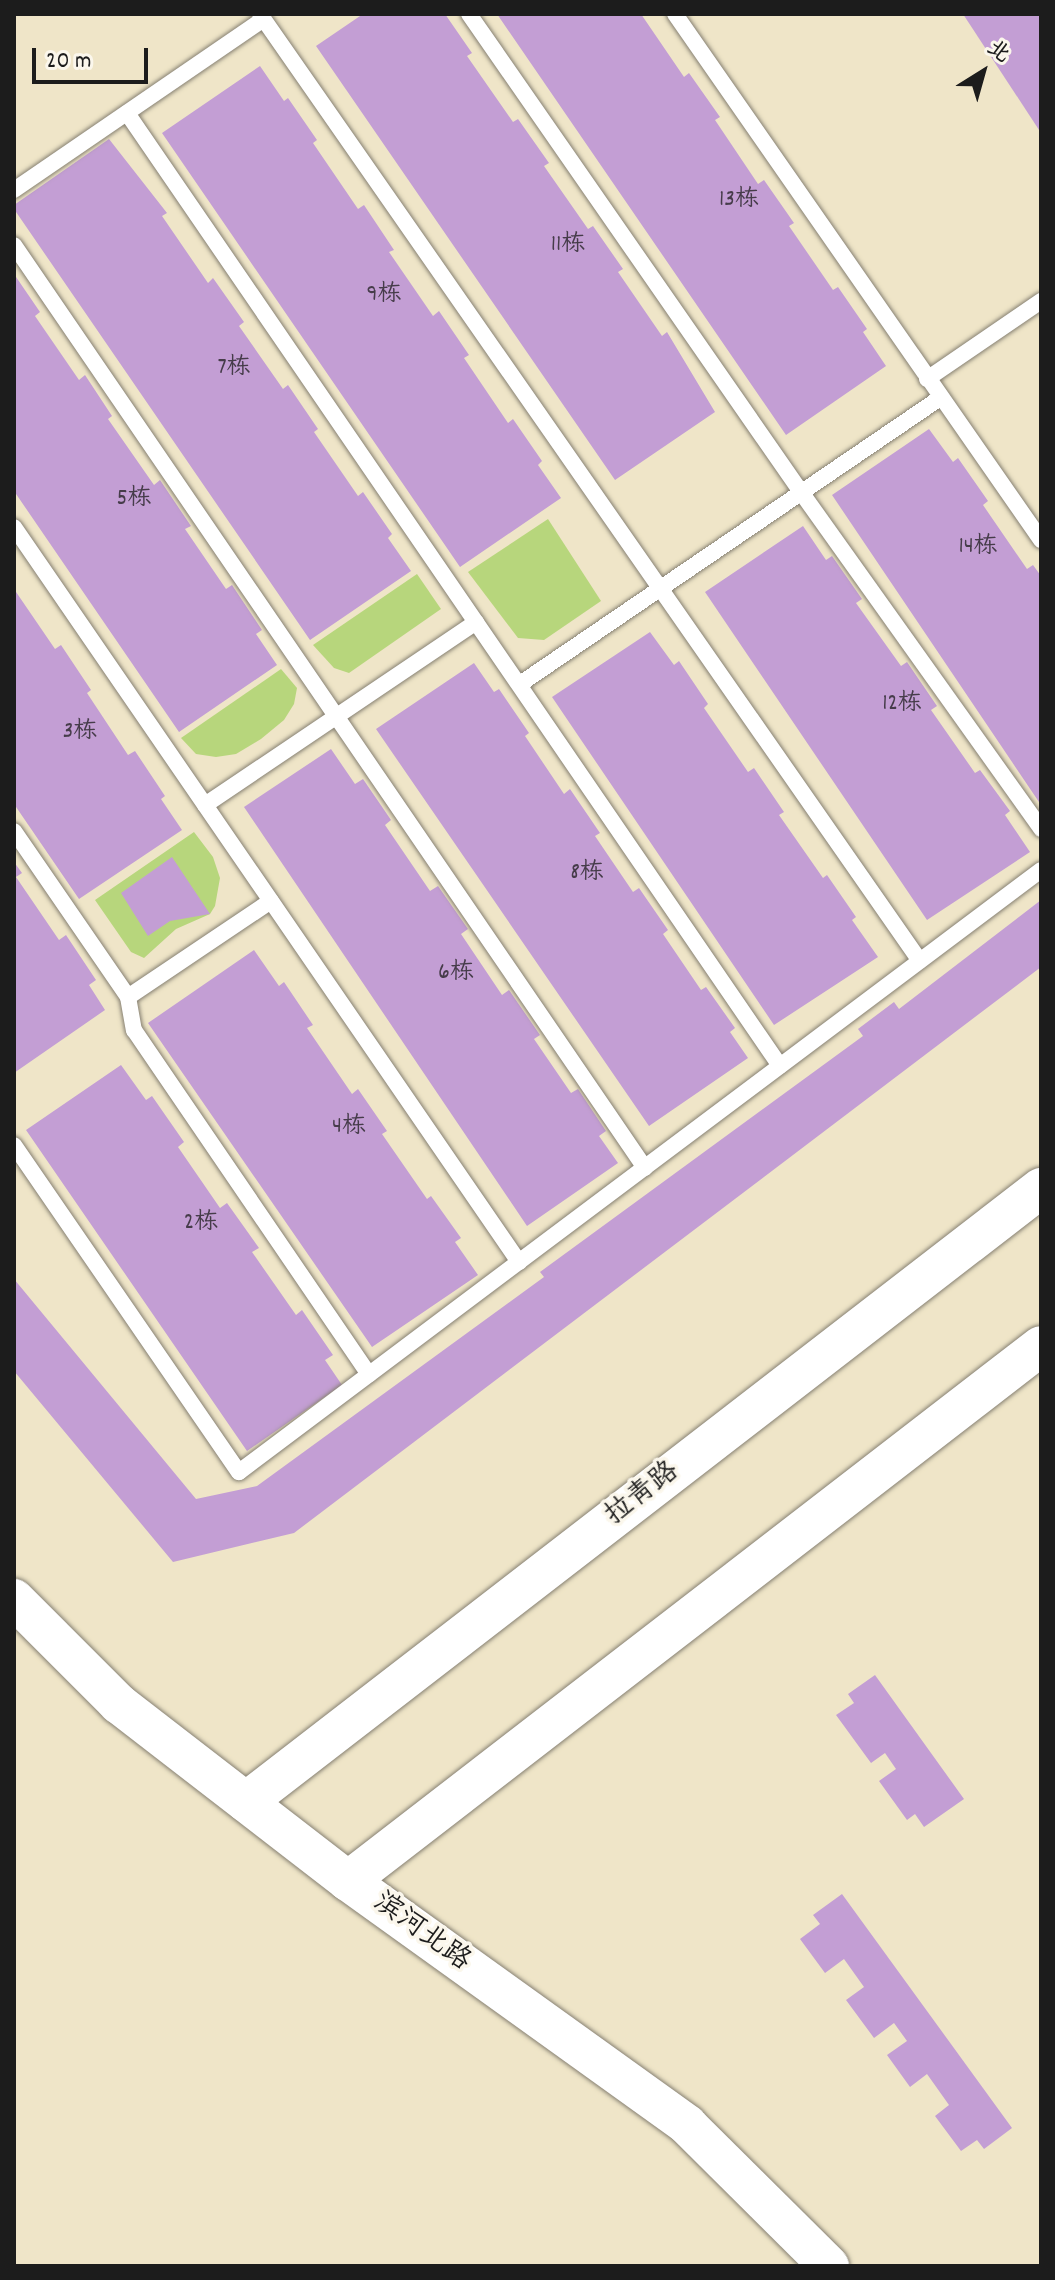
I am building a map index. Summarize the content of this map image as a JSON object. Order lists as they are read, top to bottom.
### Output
{
  "streets": {
    "street": ["拉青路", "滨河北路"]
  },
  "crossings": [
    ["拉青路", "滨河北路"]
  ],
  "house_numbers": [
    "13栋",
    "11栋",
    "9栋",
    "7栋",
    "5栋",
    "14栋",
    "12栋",
    "3栋",
    "8栋",
    "6栋",
    "4栋",
    "2栋"
  ],
  "scale_bar": "20 m",
  "north": "top right"
}
